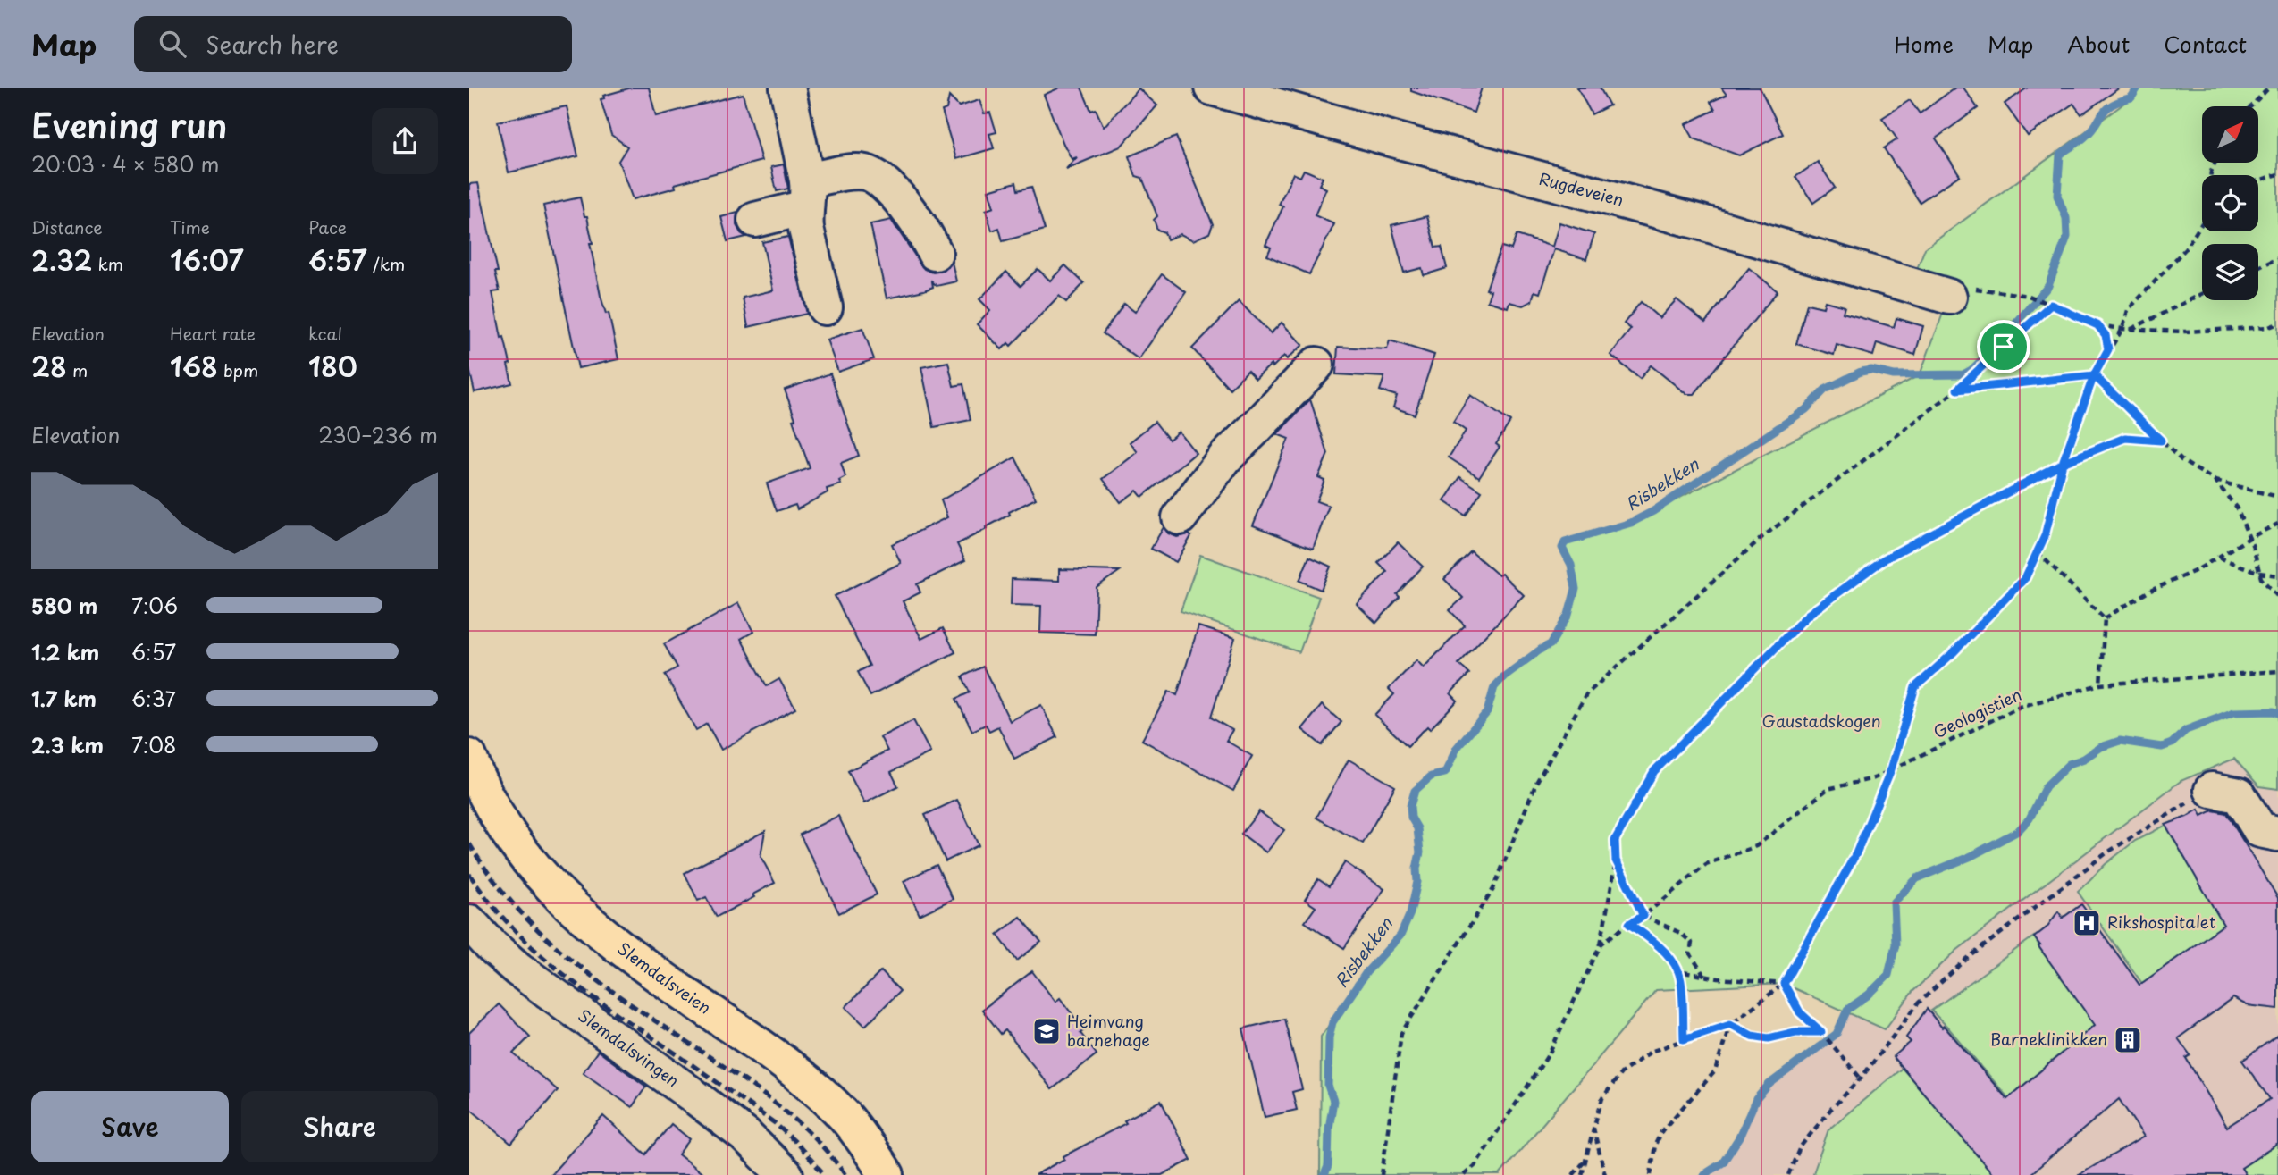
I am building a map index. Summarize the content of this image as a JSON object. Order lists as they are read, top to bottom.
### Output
{
  "streets": {
    "main road": ["Slemdalsveien"],
    "street": ["Rugdeveien", "Slemdalsvingen"],
    "path": ["Geologistien"]
  },
  "water": ["Risbekken"],
  "parks": ["Gaustadskogen"],
  "places": {
    "hospital": ["Rikshospitalet"],
    "school or university": ["Heimvang barnehage"],
    "building": ["Barneklinikken"]
  },
  "north": "top right",
  "page": {
    "header": "Map",
    "search": "Search here",
    "nav": [
      "Home",
      "Map",
      "About",
      "Contact"
    ],
    "heading": ["Evening run", "20:03 · 4 × 580 m"],
    "stats": [
      ["Distance", "2.32 km"],
      ["Time", "16:07"],
      ["Pace", "6:57 /km"],
      ["Elevation", "28 m"],
      ["Heart rate", "168 bpm"],
      ["kcal", "180"]
    ],
    "chart": ["Elevation", "230–236 m"],
    "list": [
      {
        "name": "580 m",
        "note": "7:06"
      },
      {
        "name": "1.2 km",
        "note": "6:57"
      },
      {
        "name": "1.7 km",
        "note": "6:37"
      },
      {
        "name": "2.3 km",
        "note": "7:08"
      }
    ],
    "buttons": ["Save", "Share"]
  }
}
